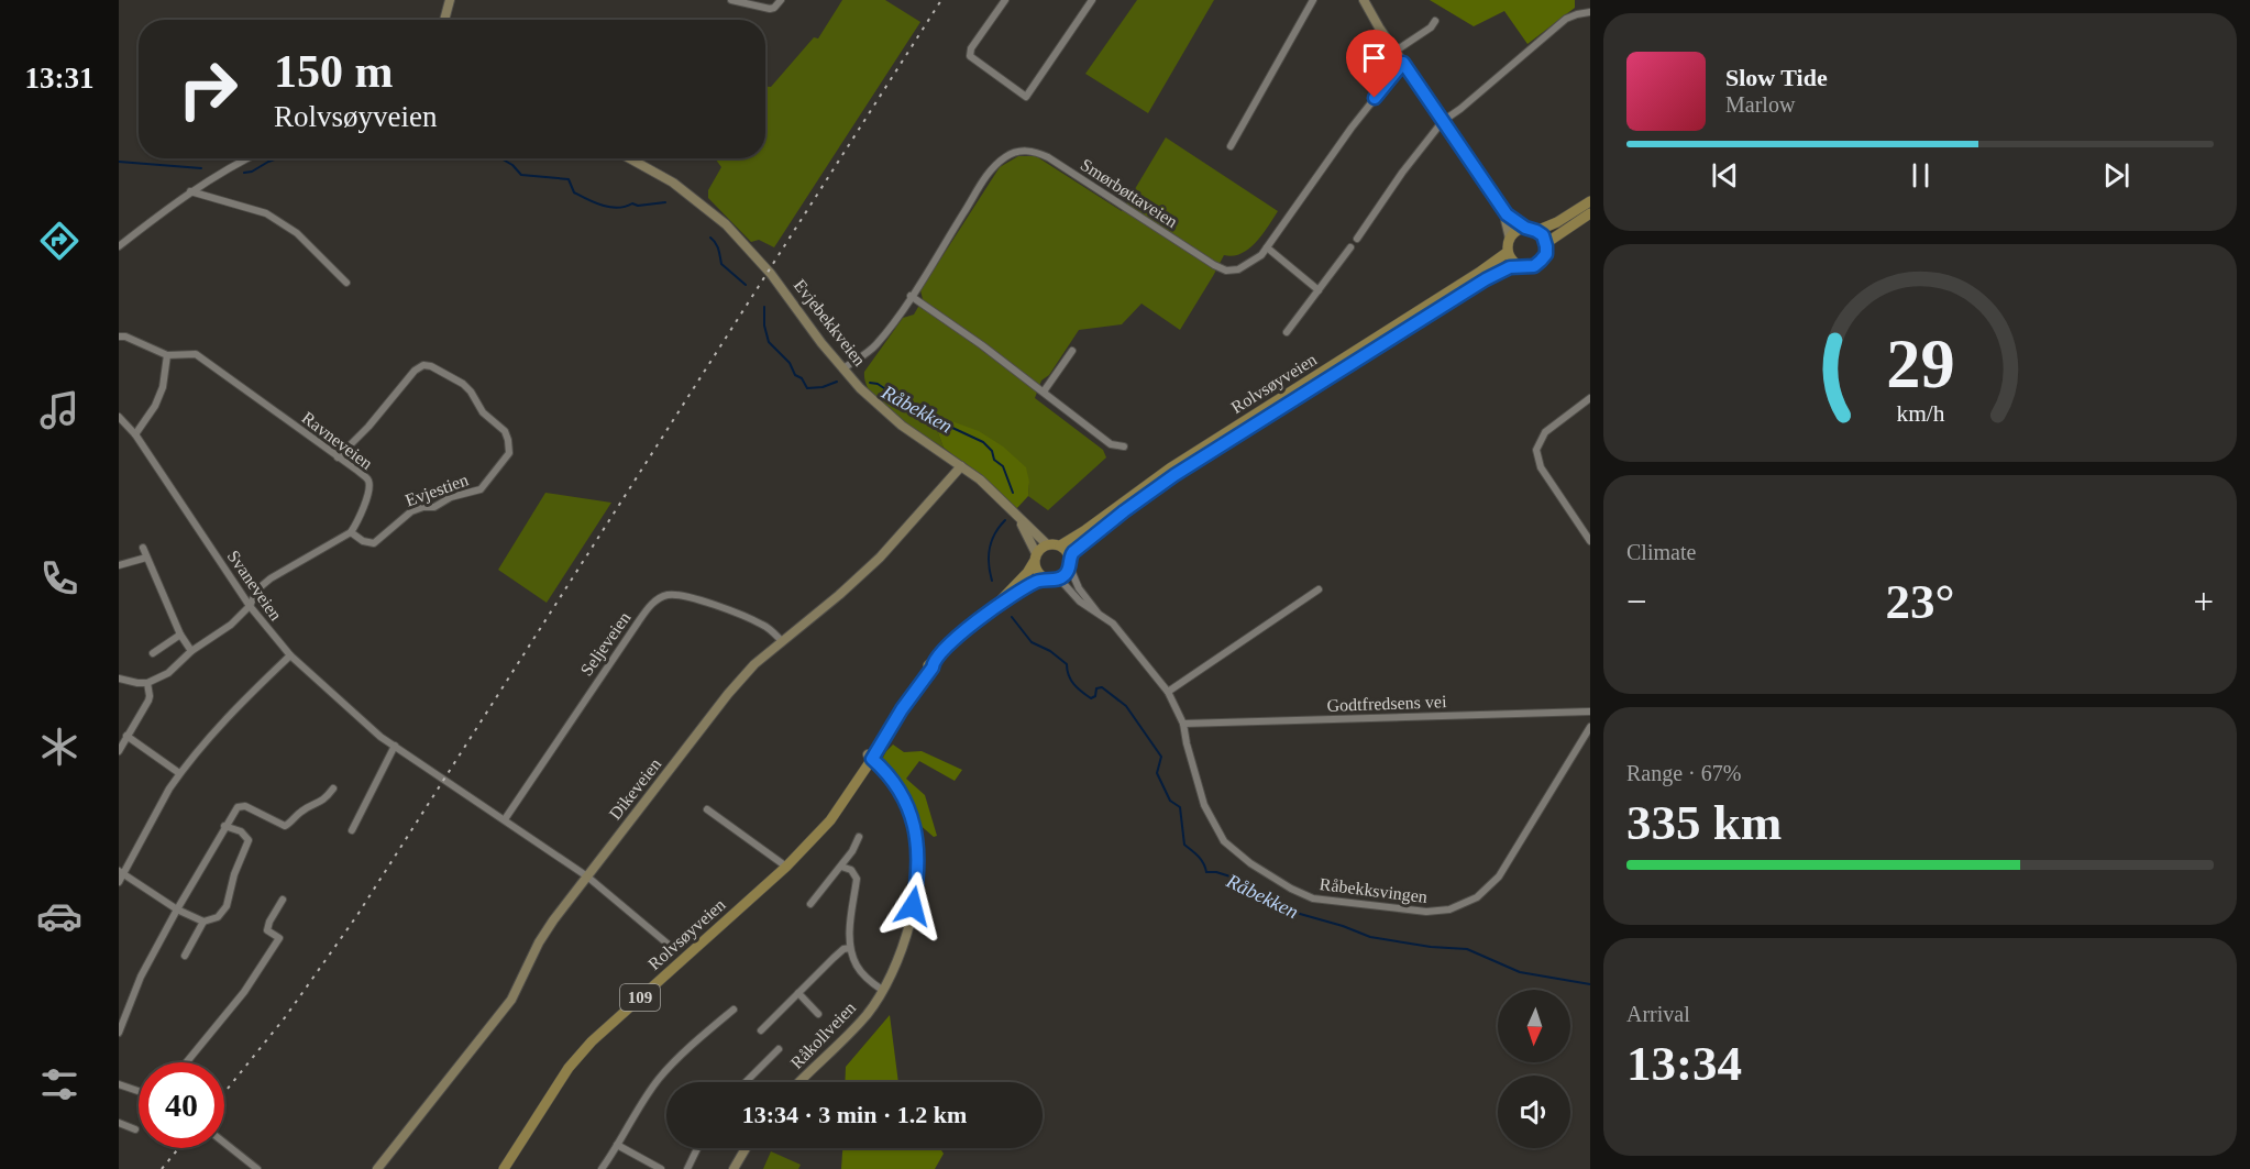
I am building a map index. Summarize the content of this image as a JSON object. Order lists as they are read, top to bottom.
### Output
{
  "streets": {
    "main road": ["Rolvsøyveien", "109"],
    "street": [
      "Smørbøttaveien",
      "Evjebekkveien",
      "Ravneveien",
      "Evjestien",
      "Svaneveien",
      "Seljeveien",
      "Godtfredsens vei",
      "Dikeveien",
      "Råbekksvingen",
      "Råkollveien"
    ]
  },
  "crossings": [
    ["Smørbøttaveien", "Evjebekkveien"],
    ["Evjebekkveien", "Rolvsøyveien"],
    ["Evjebekkveien", "Dikeveien"],
    ["Evjebekkveien", "Råbekksvingen"],
    ["Evjebekkveien", "109"],
    ["Rolvsøyveien", "Råbekksvingen"],
    ["Rolvsøyveien", "109"],
    ["Rolvsøyveien", "Råkollveien"],
    ["Ravneveien", "Evjestien"],
    ["Svaneveien", "Seljeveien"],
    ["Svaneveien", "Dikeveien"],
    ["Seljeveien", "Dikeveien"],
    ["Godtfredsens vei", "Råbekksvingen"],
    ["Råbekksvingen", "109"]
  ],
  "water": ["Råbekken"],
  "north": "bottom",
  "page": {
    "tabs": "13:31",
    "turn": ["150 m", "Rolvsøyveien"],
    "song": ["Slow Tide", "Marlow"],
    "tile": [
      "Climate",
      ["Range · 67%", "335 km"],
      ["Arrival", "13:34"]
    ],
    "heat": ["−", "23°", "+"],
    "limit": "40",
    "trip": "13:34 · 3 min · 1.2 km",
    "gauge": ["29", "km/h"]
  }
}
